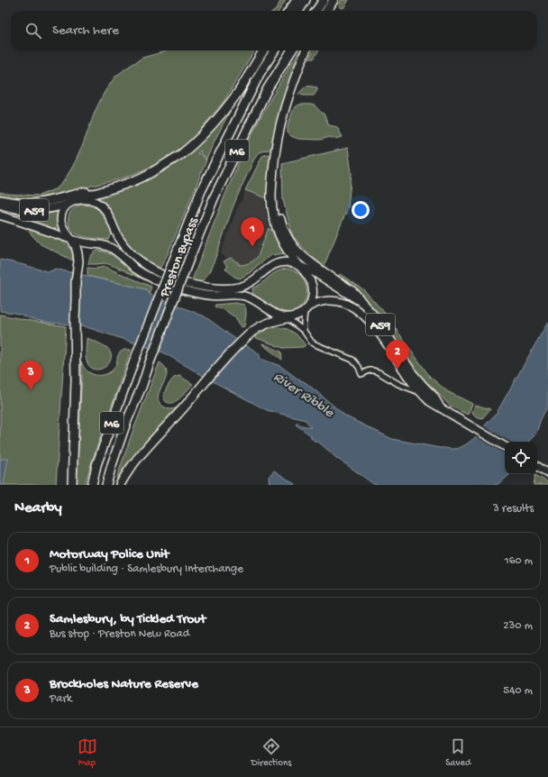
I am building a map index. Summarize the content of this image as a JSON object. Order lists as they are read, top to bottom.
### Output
{
  "streets": {
    "highway": ["M6", "A59", "Preston Bypass"]
  },
  "water": ["River Ribble"],
  "page": {
    "search": "Search here",
    "pins": ["1", "2", "3"],
    "heading": ["Nearby", "3 results"],
    "list": [
      {
        "mark": "1",
        "name": "Motorway Police Unit",
        "note": "Public building · Samlesbury Interchange",
        "value": "160 m"
      },
      {
        "mark": "2",
        "name": "Samlesbury, by Tickled Trout",
        "note": "Bus stop · Preston New Road",
        "value": "230 m"
      },
      {
        "mark": "3",
        "name": "Brockholes Nature Reserve",
        "note": "Park",
        "value": "540 m"
      }
    ],
    "nav": ["Map", "Directions", "Saved"]
  }
}
